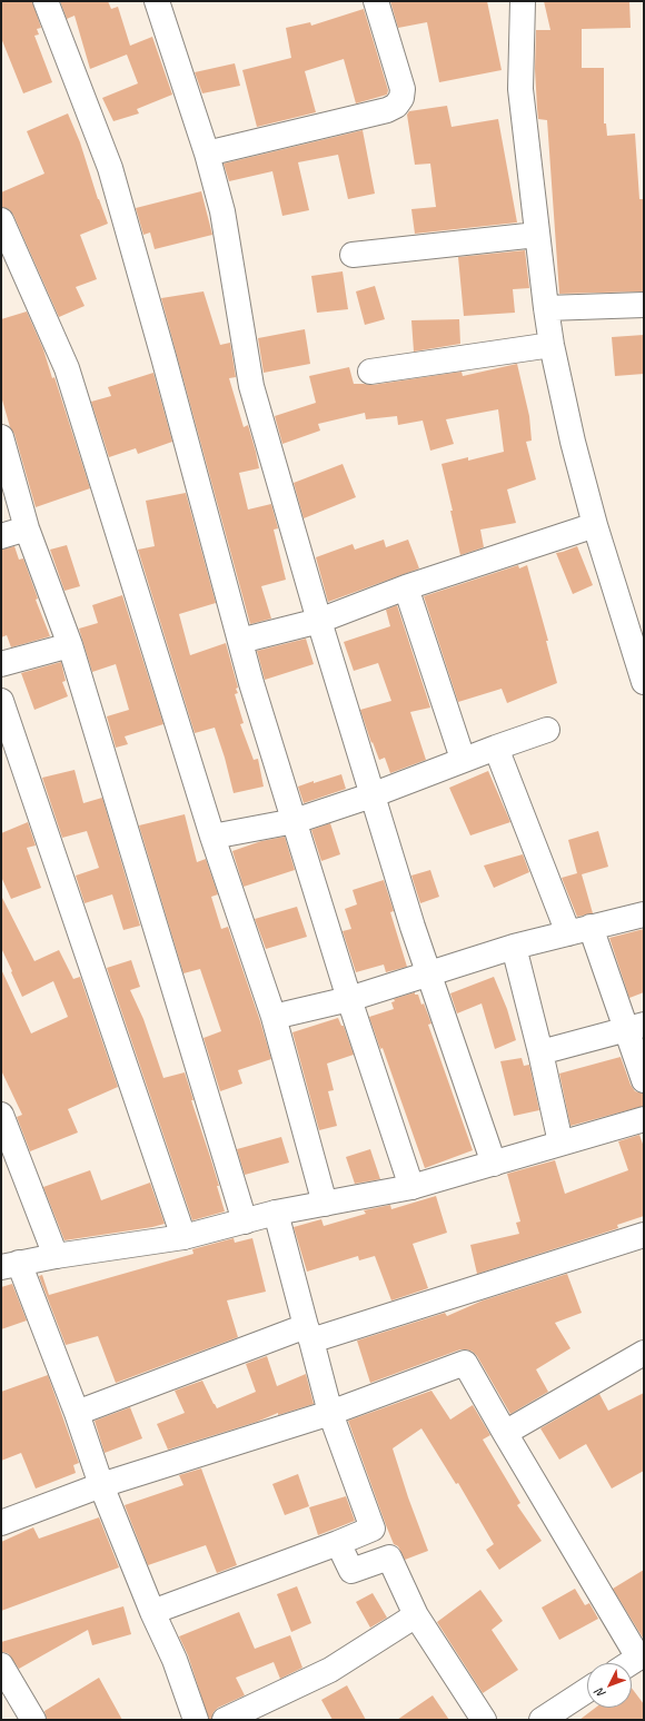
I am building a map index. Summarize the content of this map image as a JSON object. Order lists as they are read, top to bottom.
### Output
{
  "north": "bottom left"
}
